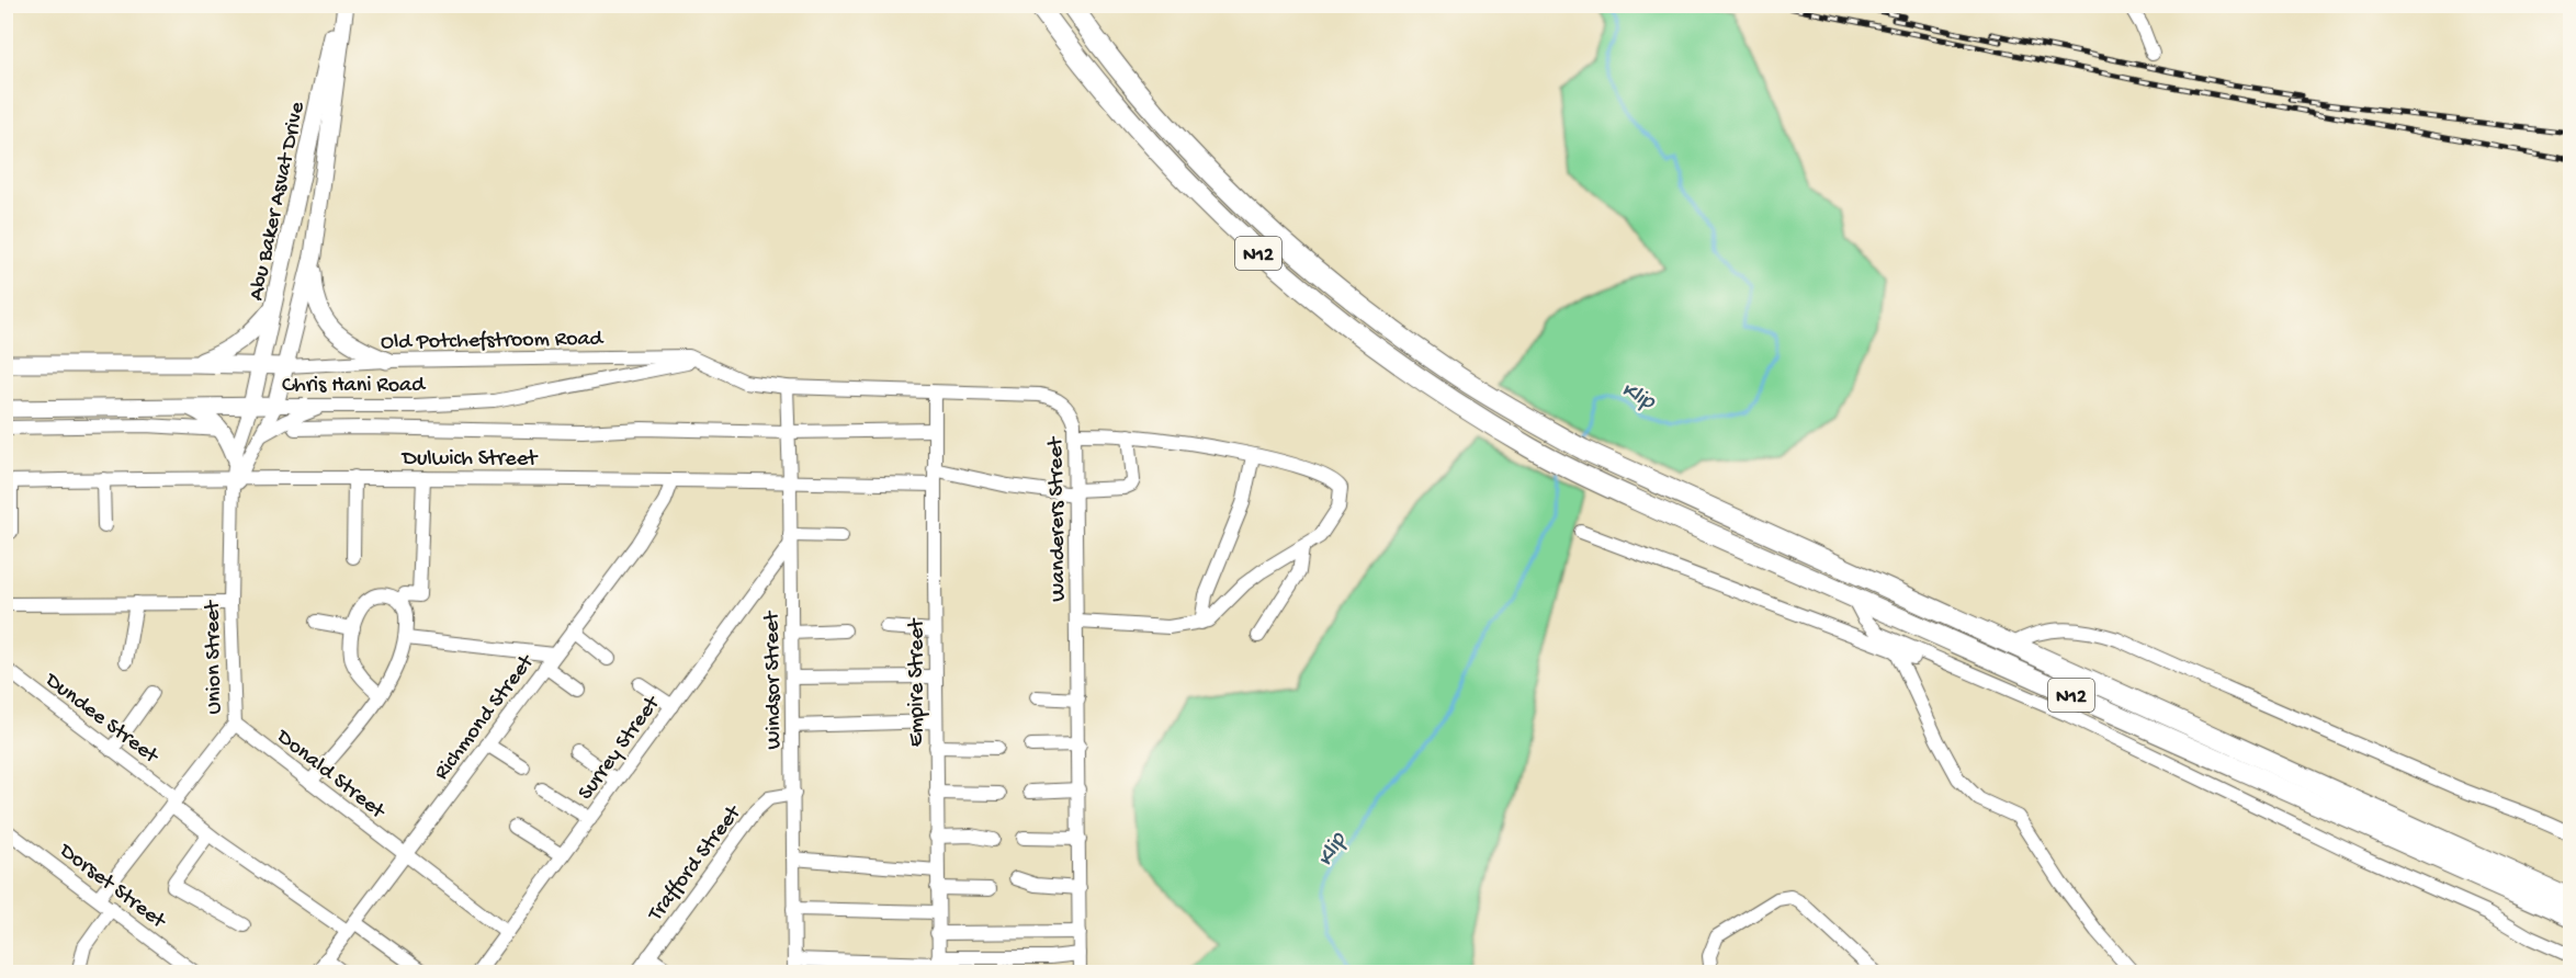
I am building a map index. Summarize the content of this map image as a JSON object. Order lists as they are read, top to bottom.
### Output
{
  "streets": {
    "highway": ["N12"],
    "main road": ["Abu Baker Asvat Drive", "Chris Hani Road"],
    "street": [
      "Old Potchefstroom Road",
      "Dulwich Street",
      "Wanderers Street",
      "Union Street",
      "Windsor Street",
      "Empire Street",
      "Dundee Street",
      "Richmond Street",
      "Surrey Street",
      "Donald Street",
      "Trafford Street",
      "Dorset Street"
    ]
  },
  "crossings": [
    ["Abu Baker Asvat Drive", "Old Potchefstroom Road"],
    ["Abu Baker Asvat Drive", "Chris Hani Road"],
    ["Abu Baker Asvat Drive", "Union Street"],
    ["Old Potchefstroom Road", "Chris Hani Road"],
    ["Old Potchefstroom Road", "Wanderers Street"],
    ["Chris Hani Road", "Wanderers Street"],
    ["Chris Hani Road", "Union Street"],
    ["Dulwich Street", "Union Street"],
    ["Dulwich Street", "Windsor Street"],
    ["Dulwich Street", "Empire Street"],
    ["Dulwich Street", "Richmond Street"],
    ["Wanderers Street", "Windsor Street"],
    ["Wanderers Street", "Empire Street"],
    ["Union Street", "Dundee Street"],
    ["Union Street", "Donald Street"],
    ["Union Street", "Dorset Street"],
    ["Windsor Street", "Surrey Street"],
    ["Windsor Street", "Trafford Street"],
    ["Dundee Street", "Richmond Street"],
    ["Richmond Street", "Donald Street"],
    ["Surrey Street", "Donald Street"]
  ],
  "water": ["Klip"]
}
